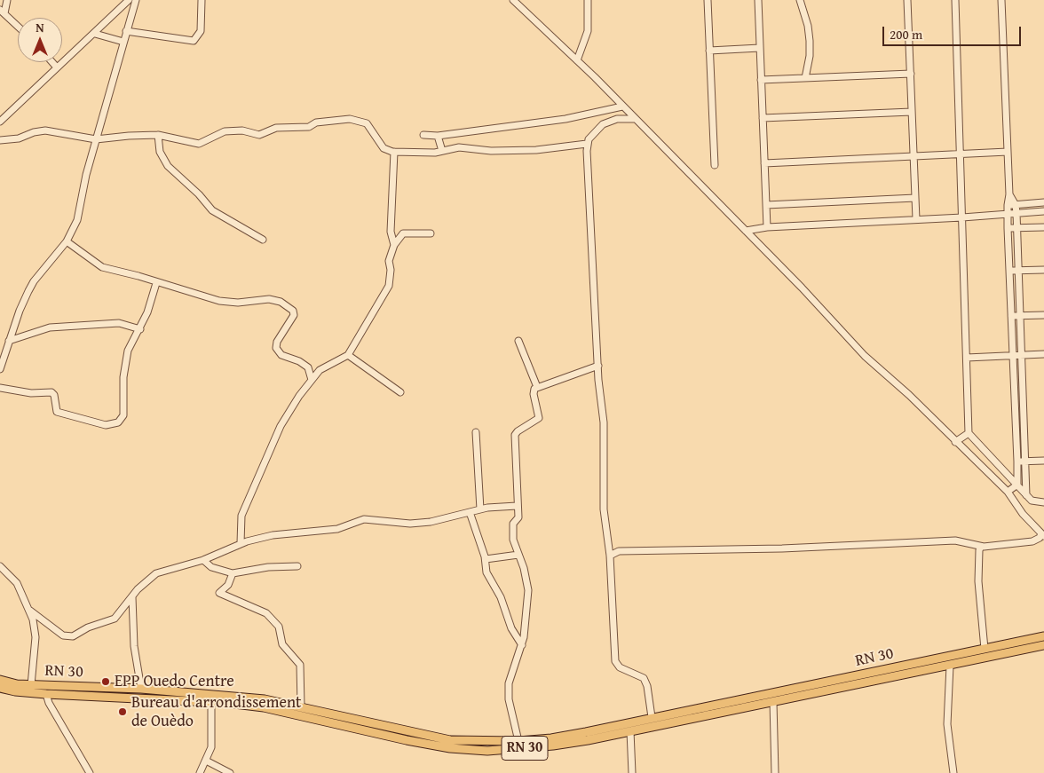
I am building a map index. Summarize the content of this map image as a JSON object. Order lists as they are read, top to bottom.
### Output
{
  "streets": {
    "main road": ["RN 30"]
  },
  "places": ["EPP Ouedo Centre", "Bureau d'arrondissement de Ouèdo"],
  "scale_bar": "200 m",
  "north": "top"
}
